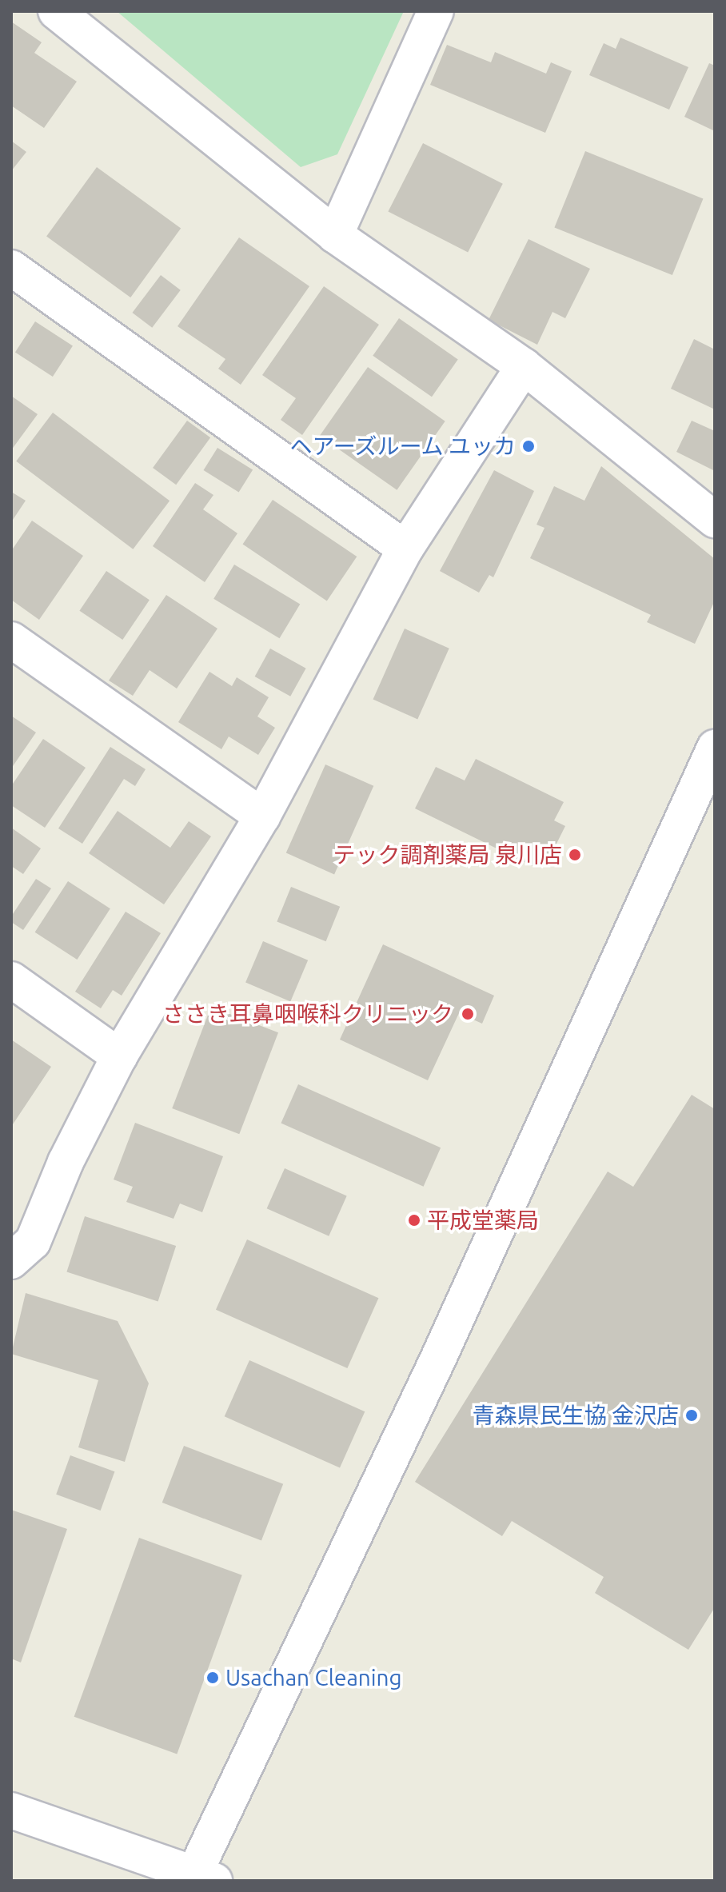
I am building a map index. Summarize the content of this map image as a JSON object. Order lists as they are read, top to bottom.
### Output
{
  "places": [
    "ヘアーズルーム ユッカ",
    "テック調剤薬局 泉川店",
    "ささき耳鼻咽喉科クリニック",
    "平成堂薬局",
    "青森県民生協 金沢店",
    "Usachan Cleaning"
  ]
}
